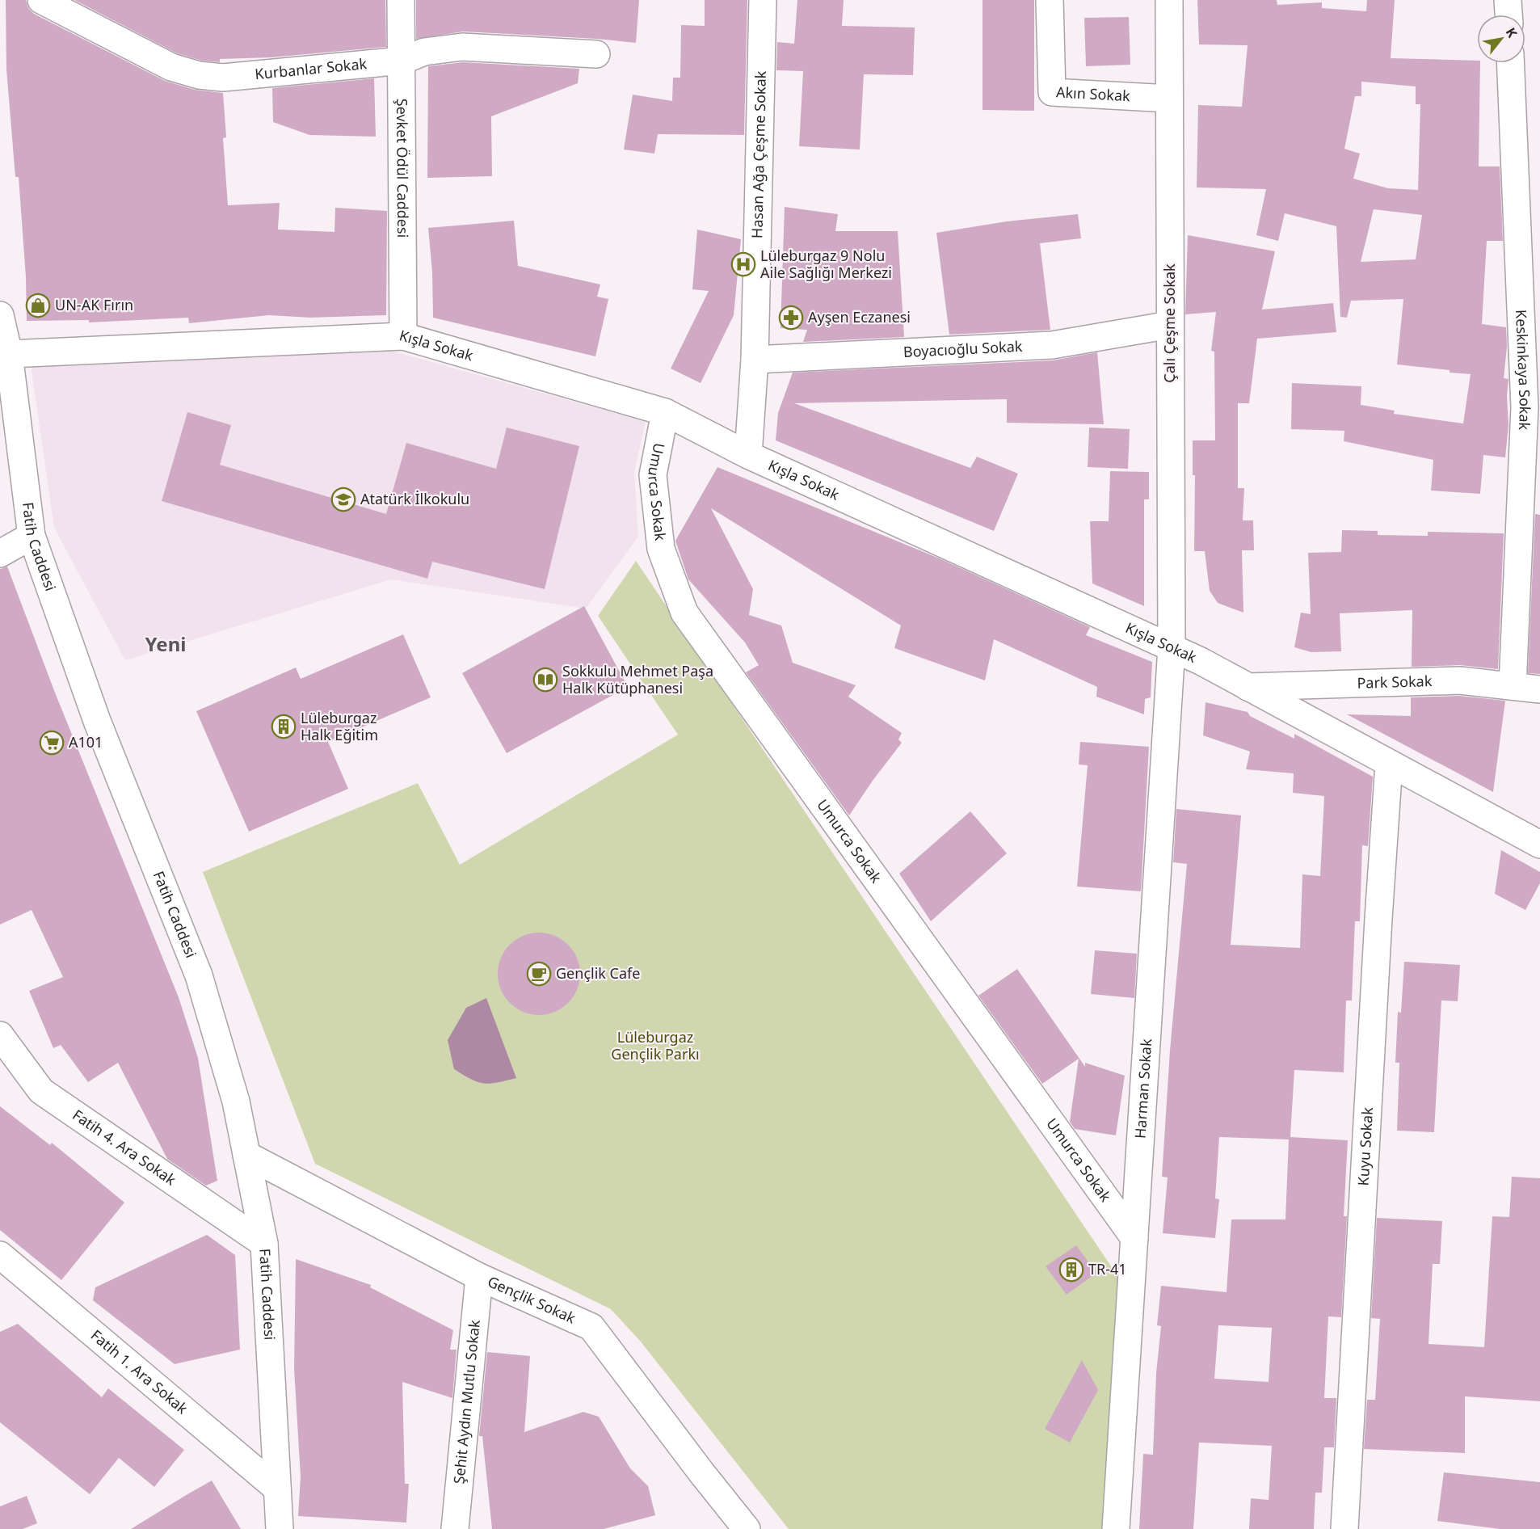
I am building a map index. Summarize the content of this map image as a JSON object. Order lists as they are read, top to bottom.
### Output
{
  "streets": {
    "street": [
      "Kurbanlar Sokak",
      "Akın Sokak",
      "Hasan Ağa Çeşme Sokak",
      "Şevket Ödül Caddesi",
      "Çalı Çeşme Sokak",
      "Kışla Sokak",
      "Boyacıoğlu Sokak",
      "Keskinkaya Sokak",
      "Umurca Sokak",
      "Fatih Caddesi",
      "Park Sokak",
      "Harman Sokak",
      "Kuyu Sokak",
      "Fatih 4. Ara Sokak",
      "Gençlik Sokak",
      "Fatih 1. Ara Sokak",
      "Şehit Aydın Mutlu Sokak"
    ]
  },
  "crossings": [
    ["Kurbanlar Sokak", "Şevket Ödül Caddesi"],
    ["Akın Sokak", "Çalı Çeşme Sokak"],
    ["Hasan Ağa Çeşme Sokak", "Kışla Sokak"],
    ["Hasan Ağa Çeşme Sokak", "Boyacıoğlu Sokak"],
    ["Şevket Ödül Caddesi", "Kışla Sokak"],
    ["Çalı Çeşme Sokak", "Kışla Sokak"],
    ["Çalı Çeşme Sokak", "Boyacıoğlu Sokak"],
    ["Çalı Çeşme Sokak", "Harman Sokak"],
    ["Kışla Sokak", "Umurca Sokak"],
    ["Kışla Sokak", "Fatih Caddesi"],
    ["Kışla Sokak", "Park Sokak"],
    ["Kışla Sokak", "Harman Sokak"],
    ["Kışla Sokak", "Kuyu Sokak"],
    ["Keskinkaya Sokak", "Park Sokak"],
    ["Umurca Sokak", "Harman Sokak"],
    ["Fatih Caddesi", "Fatih 4. Ara Sokak"],
    ["Fatih Caddesi", "Gençlik Sokak"],
    ["Fatih Caddesi", "Fatih 1. Ara Sokak"],
    ["Gençlik Sokak", "Şehit Aydın Mutlu Sokak"]
  ],
  "districts": ["Yeni"],
  "parks": ["Lüleburgaz Gençlik Parkı"],
  "places": {
    "hospital": ["Lüleburgaz 9 Nolu Aile Sağlığı Merkezi"],
    "shop": ["UN-AK Fırın"],
    "pharmacy": ["Ayşen Eczanesi"],
    "school or university": ["Atatürk İlkokulu"],
    "library": ["Sokkulu Mehmet Paşa Halk Kütüphanesi"],
    "building": ["Lüleburgaz Halk Eğitim", "TR-41"],
    "supermarket": ["A101"],
    "cafe": ["Gençlik Cafe"]
  },
  "north": "top right"
}
